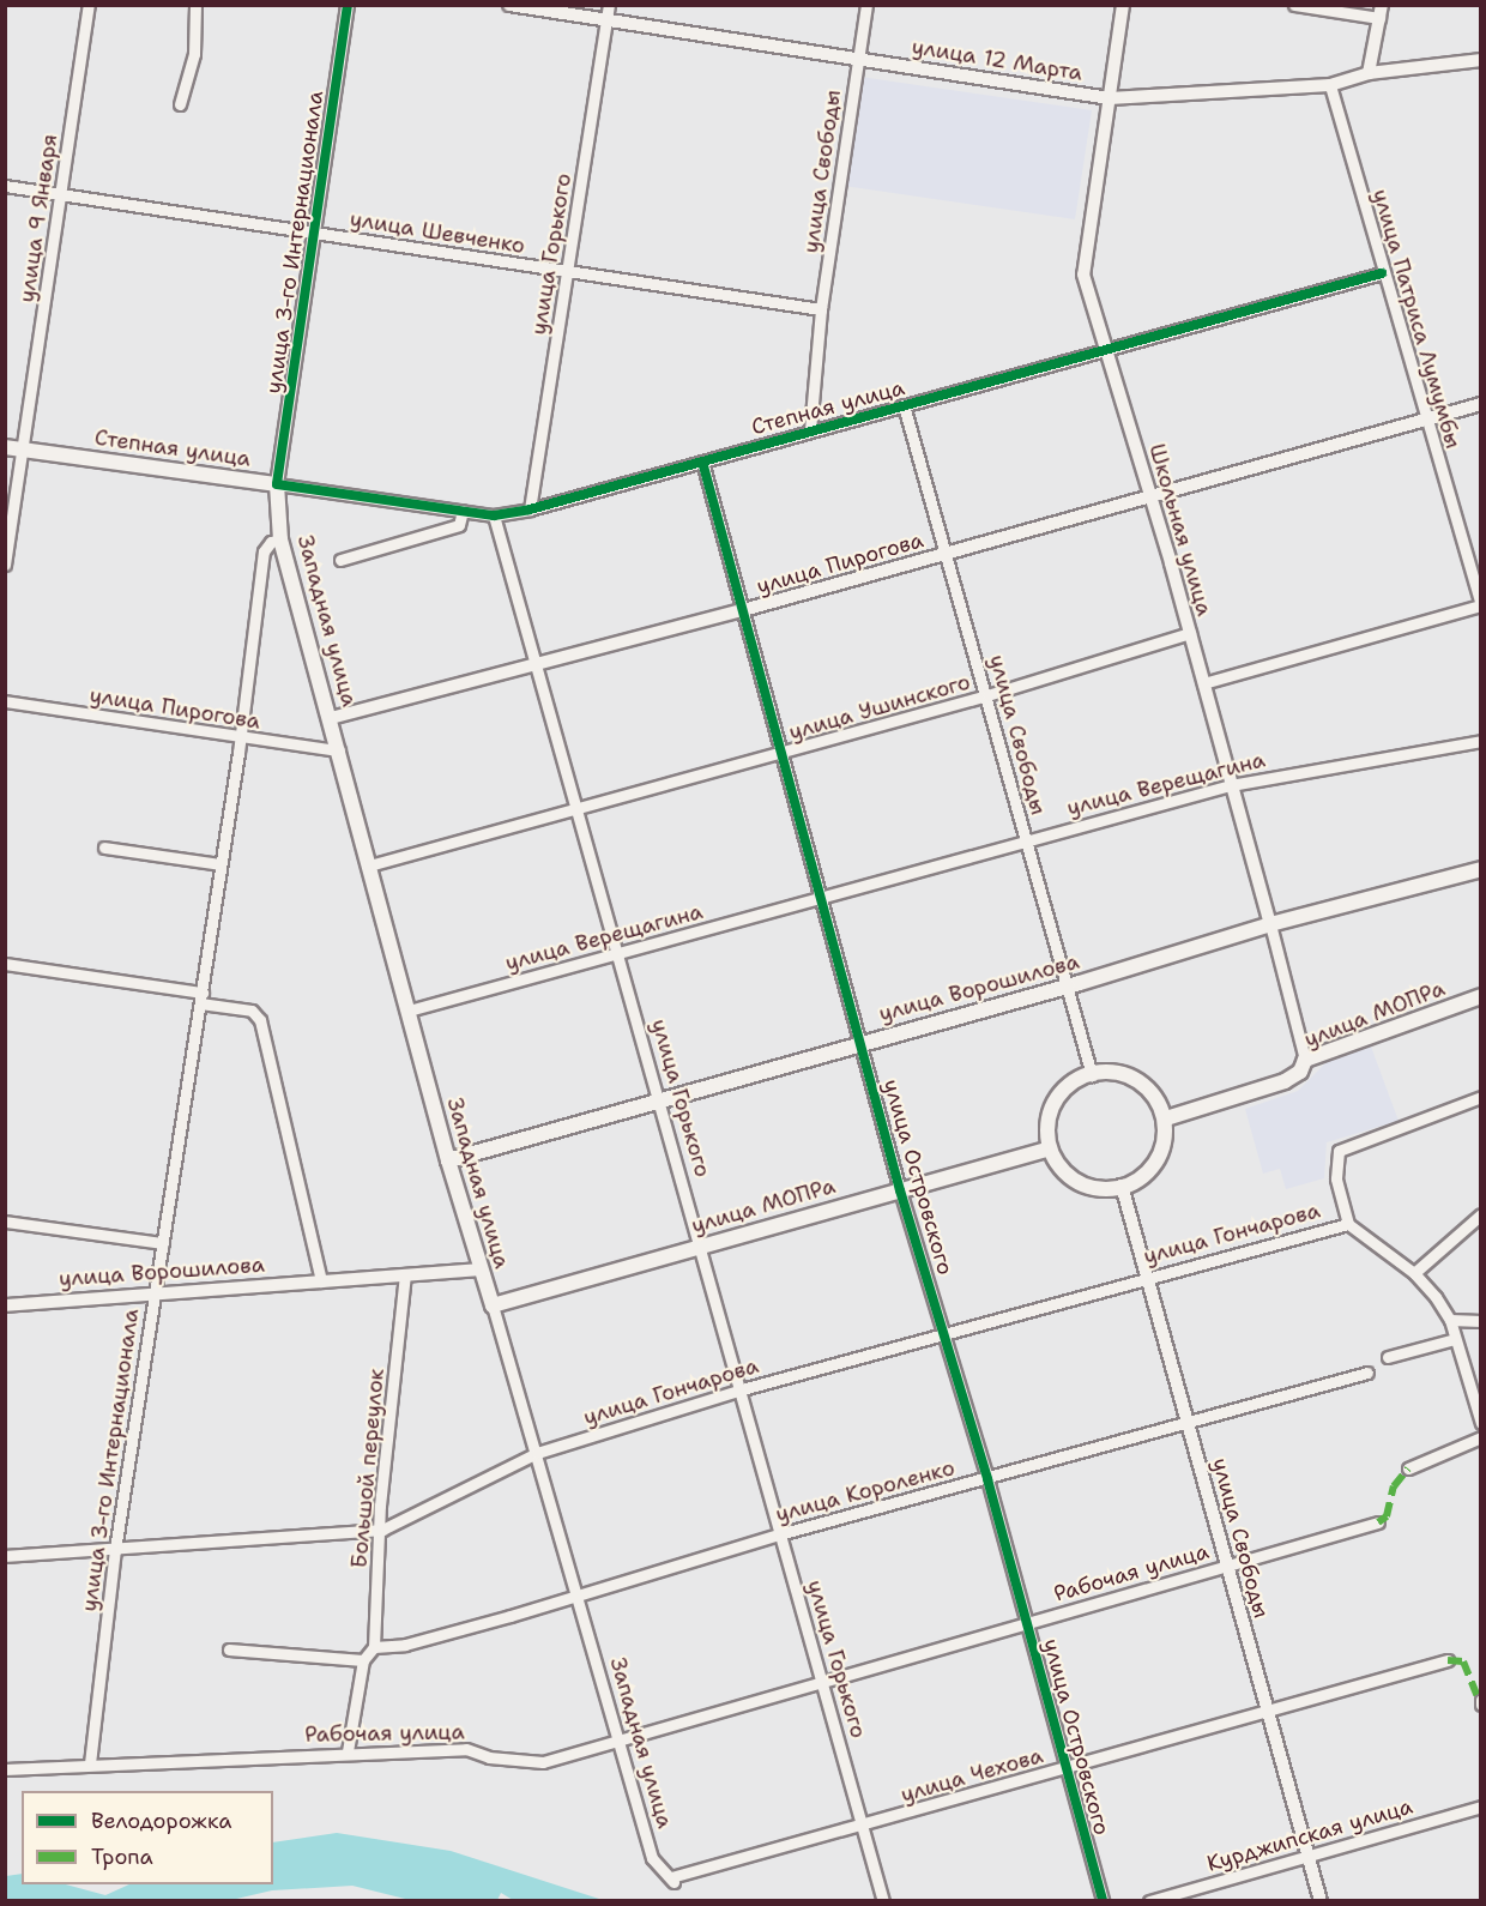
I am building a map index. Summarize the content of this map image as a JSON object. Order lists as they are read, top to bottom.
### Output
{
  "streets": {
    "main road": [
      "Степная улица",
      "Западная улица",
      "улица Ворошилова",
      "улица МОПРа"
    ],
    "street": [
      "улица 12 Марта",
      "улица Свободы",
      "улица 9 Января",
      "улица Шевченко",
      "улица 3-го Интернационала",
      "улица Горького",
      "улица Патриса Лумумбы",
      "Школьная улица",
      "улица Пирогова",
      "улица Ушинского",
      "улица Верещагина",
      "улица Островского",
      "улица Гончарова",
      "Большой переулок",
      "улица Короленко",
      "Рабочая улица",
      "улица Чехова",
      "Курджипская улица"
    ]
  },
  "crossings": [
    ["улица 12 Марта", "улица Свободы"],
    ["улица 12 Марта", "улица Горького"],
    ["улица 12 Марта", "улица Патриса Лумумбы"],
    ["улица 12 Марта", "Школьная улица"],
    ["улица Свободы", "улица Шевченко"],
    ["улица Свободы", "Степная улица"],
    ["улица Свободы", "улица Пирогова"],
    ["улица Свободы", "улица Ушинского"],
    ["улица Свободы", "улица Верещагина"],
    ["улица Свободы", "улица Ворошилова"],
    ["улица Свободы", "улица МОПРа"],
    ["улица Свободы", "улица Гончарова"],
    ["улица Свободы", "улица Короленко"],
    ["улица Свободы", "Рабочая улица"],
    ["улица Свободы", "улица Чехова"],
    ["улица Свободы", "Курджипская улица"],
    ["улица 9 Января", "улица Шевченко"],
    ["улица 9 Января", "Степная улица"],
    ["улица Шевченко", "улица 3-го Интернационала"],
    ["улица Шевченко", "улица Горького"],
    ["улица 3-го Интернационала", "Степная улица"],
    ["улица 3-го Интернационала", "улица Пирогова"],
    ["улица 3-го Интернационала", "Западная улица"],
    ["улица 3-го Интернационала", "улица Ворошилова"],
    ["улица 3-го Интернационала", "улица Гончарова"],
    ["улица 3-го Интернационала", "Рабочая улица"],
    ["улица Горького", "Степная улица"],
    ["улица Горького", "улица Пирогова"],
    ["улица Горького", "улица Ушинского"],
    ["улица Горького", "улица Верещагина"],
    ["улица Горького", "улица Ворошилова"],
    ["улица Горького", "улица МОПРа"],
    ["улица Горького", "улица Гончарова"],
    ["улица Горького", "улица Короленко"],
    ["улица Горького", "Рабочая улица"],
    ["улица Горького", "улица Чехова"],
    ["улица Патриса Лумумбы", "Степная улица"],
    ["улица Патриса Лумумбы", "улица Пирогова"],
    ["Степная улица", "Школьная улица"],
    ["Степная улица", "Западная улица"],
    ["Степная улица", "улица Островского"],
    ["Школьная улица", "улица Пирогова"],
    ["Школьная улица", "улица Ушинского"],
    ["Школьная улица", "улица Верещагина"],
    ["Школьная улица", "улица Ворошилова"],
    ["Школьная улица", "улица МОПРа"],
    ["улица Пирогова", "Западная улица"],
    ["улица Пирогова", "улица Островского"],
    ["Западная улица", "улица Ушинского"],
    ["Западная улица", "улица Верещагина"],
    ["Западная улица", "улица Ворошилова"],
    ["Западная улица", "улица МОПРа"],
    ["Западная улица", "улица Гончарова"],
    ["Западная улица", "улица Короленко"],
    ["Западная улица", "Рабочая улица"],
    ["Западная улица", "улица Чехова"],
    ["улица Ушинского", "улица Островского"],
    ["улица Верещагина", "улица Островского"],
    ["улица Ворошилова", "улица Островского"],
    ["улица Ворошилова", "Большой переулок"],
    ["улица МОПРа", "улица Островского"],
    ["улица Островского", "улица Гончарова"],
    ["улица Островского", "улица Короленко"],
    ["улица Островского", "Рабочая улица"],
    ["улица Островского", "улица Чехова"],
    ["улица Гончарова", "Большой переулок"],
    ["Большой переулок", "улица Короленко"]
  ],
  "legend": ["Велодорожка", "Тропа"]
}
